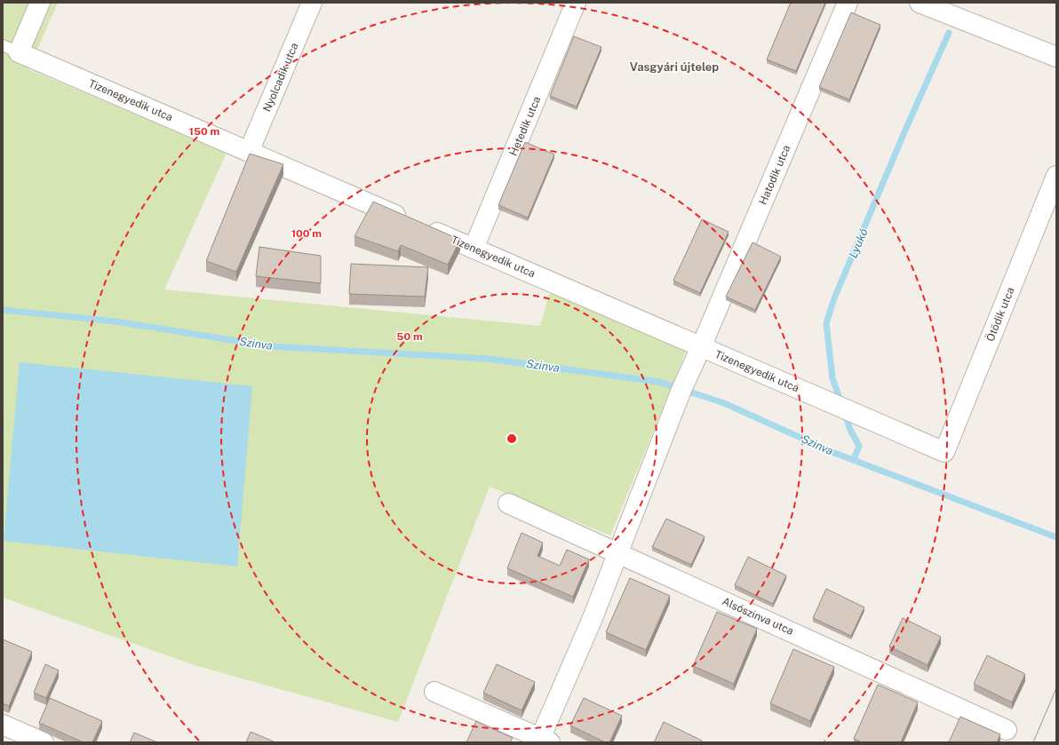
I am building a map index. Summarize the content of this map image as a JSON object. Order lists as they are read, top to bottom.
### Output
{
  "streets": {
    "street": [
      "Nyolcadik utca",
      "Tizenegyedik utca",
      "Hetedik utca",
      "Hatodik utca",
      "Ötödik utca",
      "Alsószinva utca"
    ]
  },
  "crossings": [
    ["Nyolcadik utca", "Tizenegyedik utca"],
    ["Tizenegyedik utca", "Hetedik utca"],
    ["Tizenegyedik utca", "Hatodik utca"],
    ["Tizenegyedik utca", "Ötödik utca"],
    ["Hatodik utca", "Alsószinva utca"]
  ],
  "districts": ["Vasgyári újtelep"],
  "water": ["Lyukó", "Szinva"],
  "rings": ["150 m", "100 m", "50 m"]
}
